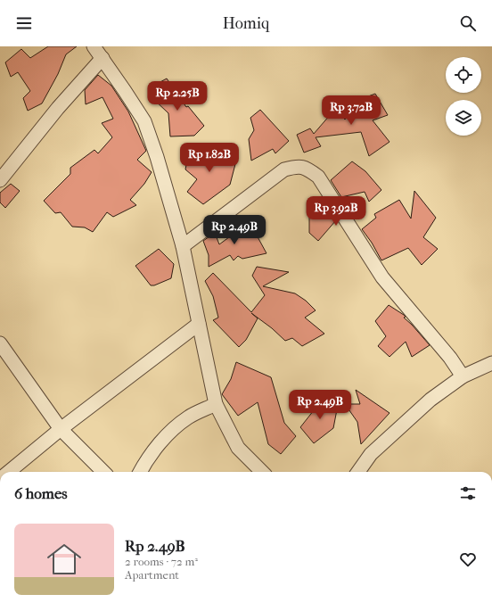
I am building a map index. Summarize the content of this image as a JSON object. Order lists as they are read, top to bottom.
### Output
{
  "page": {
    "header": "Homiq",
    "price": [
      "Rp 2.25B",
      "Rp 3.72B",
      "Rp 1.82B",
      "Rp 3.92B",
      "Rp 2.49B",
      "Rp 2.49B"
    ],
    "heading": "6 homes",
    "list": [
      {
        "name": "Rp 2.49B",
        "note": "2 rooms · 72 m² · Apartment"
      }
    ]
  }
}
